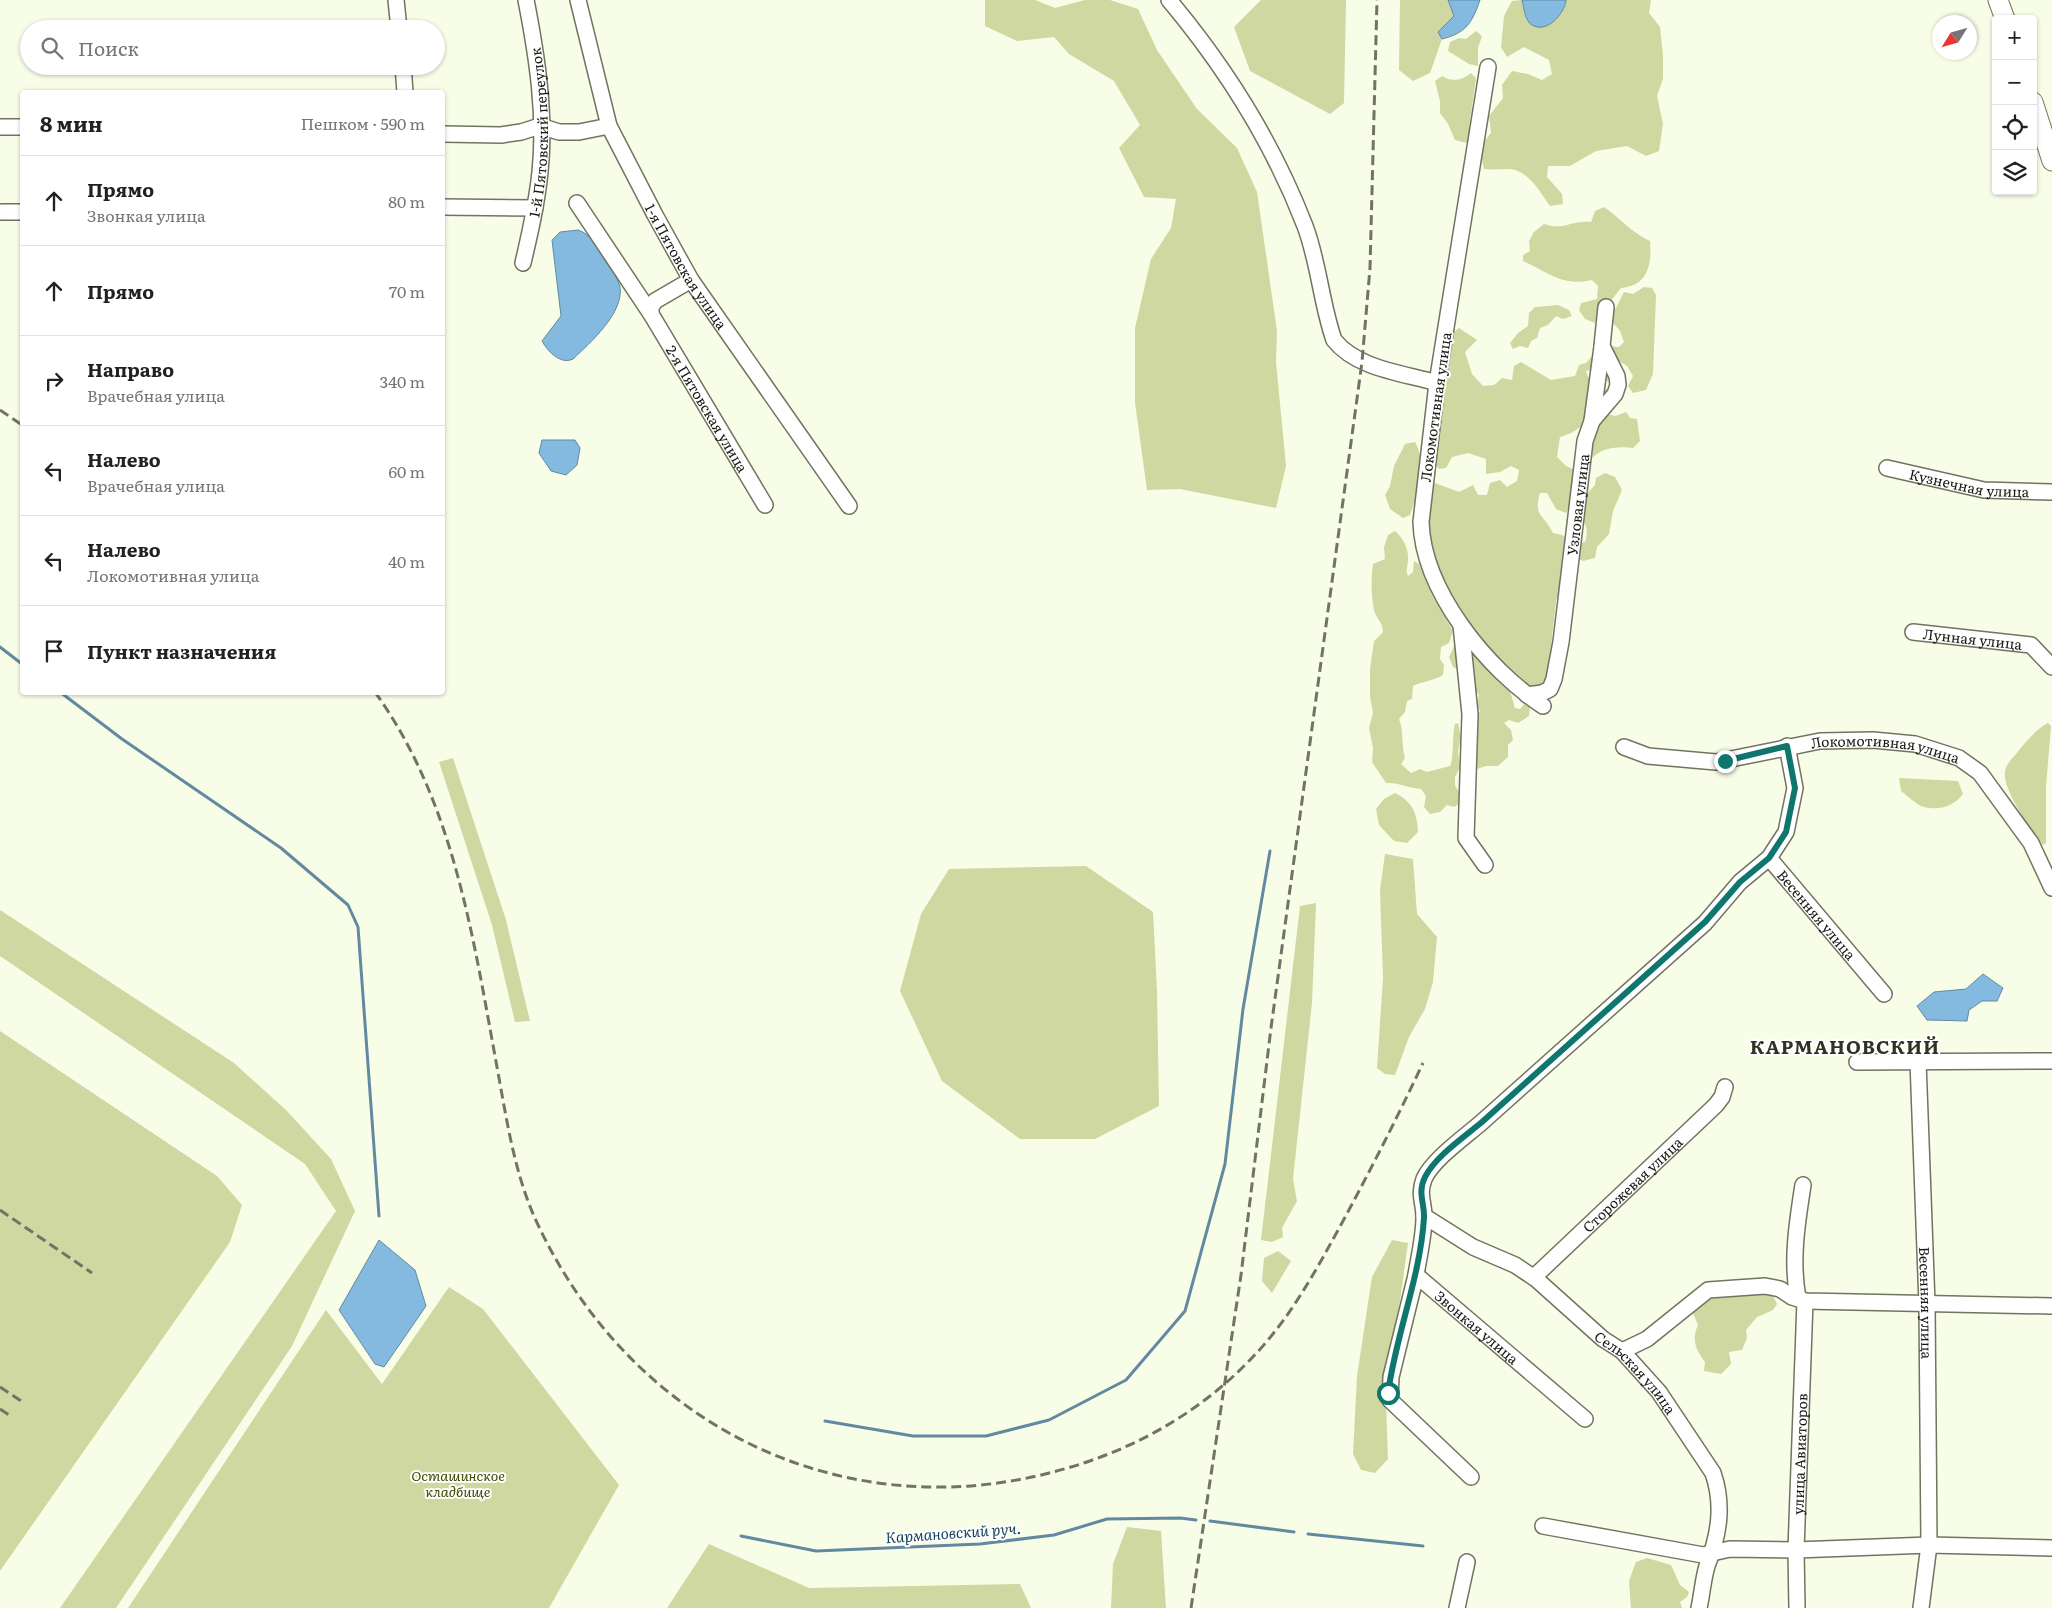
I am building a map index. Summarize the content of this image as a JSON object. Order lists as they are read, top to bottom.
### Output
{
  "streets": {
    "street": [
      "1-й Пятовский переулок",
      "1-я Пятовская улица",
      "Локомотивная улица",
      "2-я Пятовская улица",
      "Кузнечная улица",
      "Узловая улица",
      "Лунная улица",
      "Весенняя улица",
      "Сторожевая улица",
      "Звонкая улица",
      "Сельская улица",
      "улица Авиаторов"
    ]
  },
  "crossings": [
    ["Локомотивная улица", "Узловая улица"],
    ["Сторожевая улица", "Сельская улица"]
  ],
  "districts": ["КАРМАНОВСКИЙ"],
  "water": ["Кармановский руч."],
  "parks": ["Осташинское кладбище"],
  "north": "bottom left",
  "page": {
    "map_buttons": ["+", "−"],
    "search": "Поиск",
    "heading": ["8 мин", "Пешком · 590 m"],
    "list": [
      ["Прямо", "Звонкая улица", "80 m"],
      ["Прямо", "70 m"],
      ["Направо", "Врачебная улица", "340 m"],
      ["Налево", "Врачебная улица", "60 m"],
      ["Налево", "Локомотивная улица", "40 m"],
      "Пункт назначения"
    ]
  }
}
